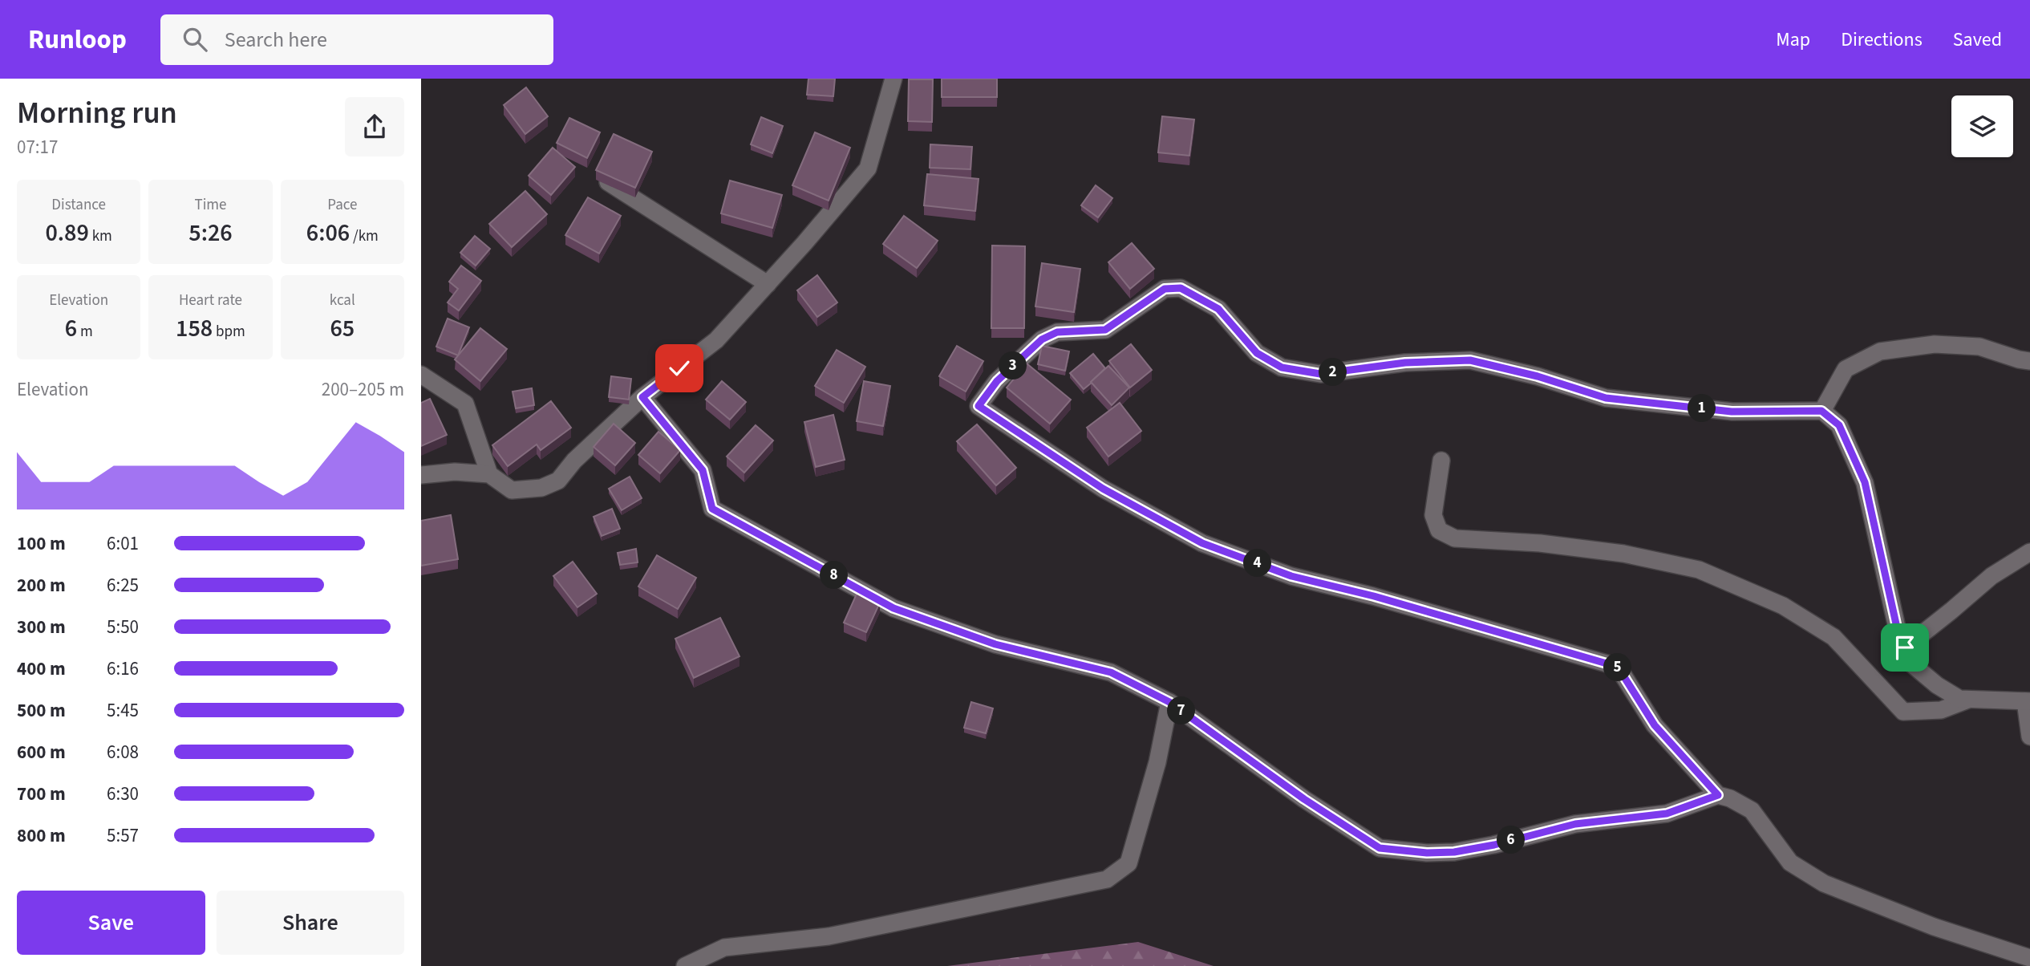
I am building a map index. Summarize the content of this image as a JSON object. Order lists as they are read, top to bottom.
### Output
{
  "page": {
    "header": "Runloop",
    "search": "Search here",
    "nav": ["Map", "Directions", "Saved"],
    "heading": ["Morning run", "07:17"],
    "stats": [
      ["Distance", "0.89 km"],
      ["Time", "5:26"],
      ["Pace", "6:06 /km"],
      ["Elevation", "6 m"],
      ["Heart rate", "158 bpm"],
      ["kcal", "65"]
    ],
    "pins": [
      "3",
      "2",
      "1",
      "4",
      "8",
      "5",
      "7",
      "6"
    ],
    "chart": ["Elevation", "200–205 m"],
    "list": [
      {
        "name": "100 m",
        "note": "6:01"
      },
      {
        "name": "200 m",
        "note": "6:25"
      },
      {
        "name": "300 m",
        "note": "5:50"
      },
      {
        "name": "400 m",
        "note": "6:16"
      },
      {
        "name": "500 m",
        "note": "5:45"
      },
      {
        "name": "600 m",
        "note": "6:08"
      },
      {
        "name": "700 m",
        "note": "6:30"
      },
      {
        "name": "800 m",
        "note": "5:57"
      }
    ],
    "buttons": ["Save", "Share"]
  }
}
